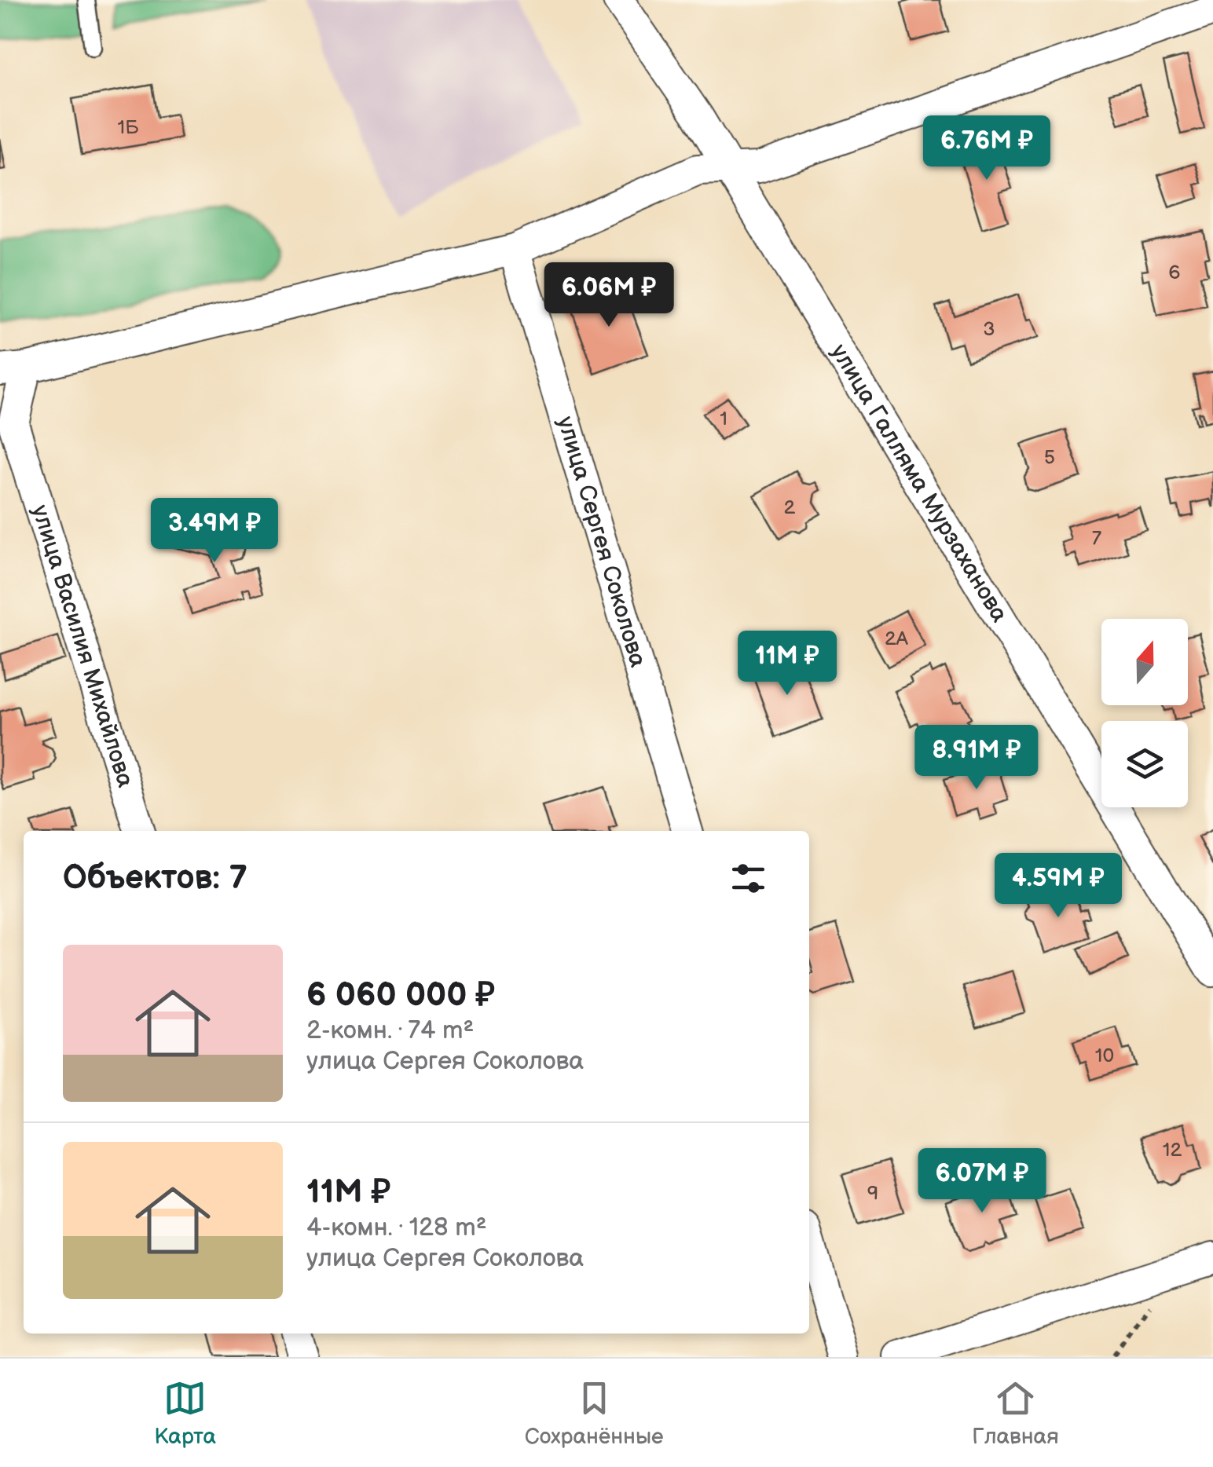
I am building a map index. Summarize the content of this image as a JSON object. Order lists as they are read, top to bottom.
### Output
{
  "streets": {
    "street": ["улица Галляма Мурзаханова", "улица Сергея Соколова", "улица Василия Михайлова"]
  },
  "house_numbers": [
    "1Б",
    "6",
    "3",
    "1",
    "5",
    "2",
    "7",
    "2А",
    "10",
    "12",
    "9"
  ],
  "north": "top",
  "page": {
    "price": [
      "6.76M ₽",
      "6.06M ₽",
      "3.49M ₽",
      "11M ₽",
      "8.91M ₽",
      "4.59M ₽",
      "6.07M ₽"
    ],
    "heading": "Объектов: 7",
    "list": [
      {
        "name": "6 060 000 ₽",
        "note": "2-комн. · 74 m² · улица Сергея Соколова"
      },
      {
        "name": "11M ₽",
        "note": "4-комн. · 128 m² · улица Сергея Соколова"
      }
    ],
    "tabs": ["Карта", "Сохранённые", "Главная"]
  }
}
